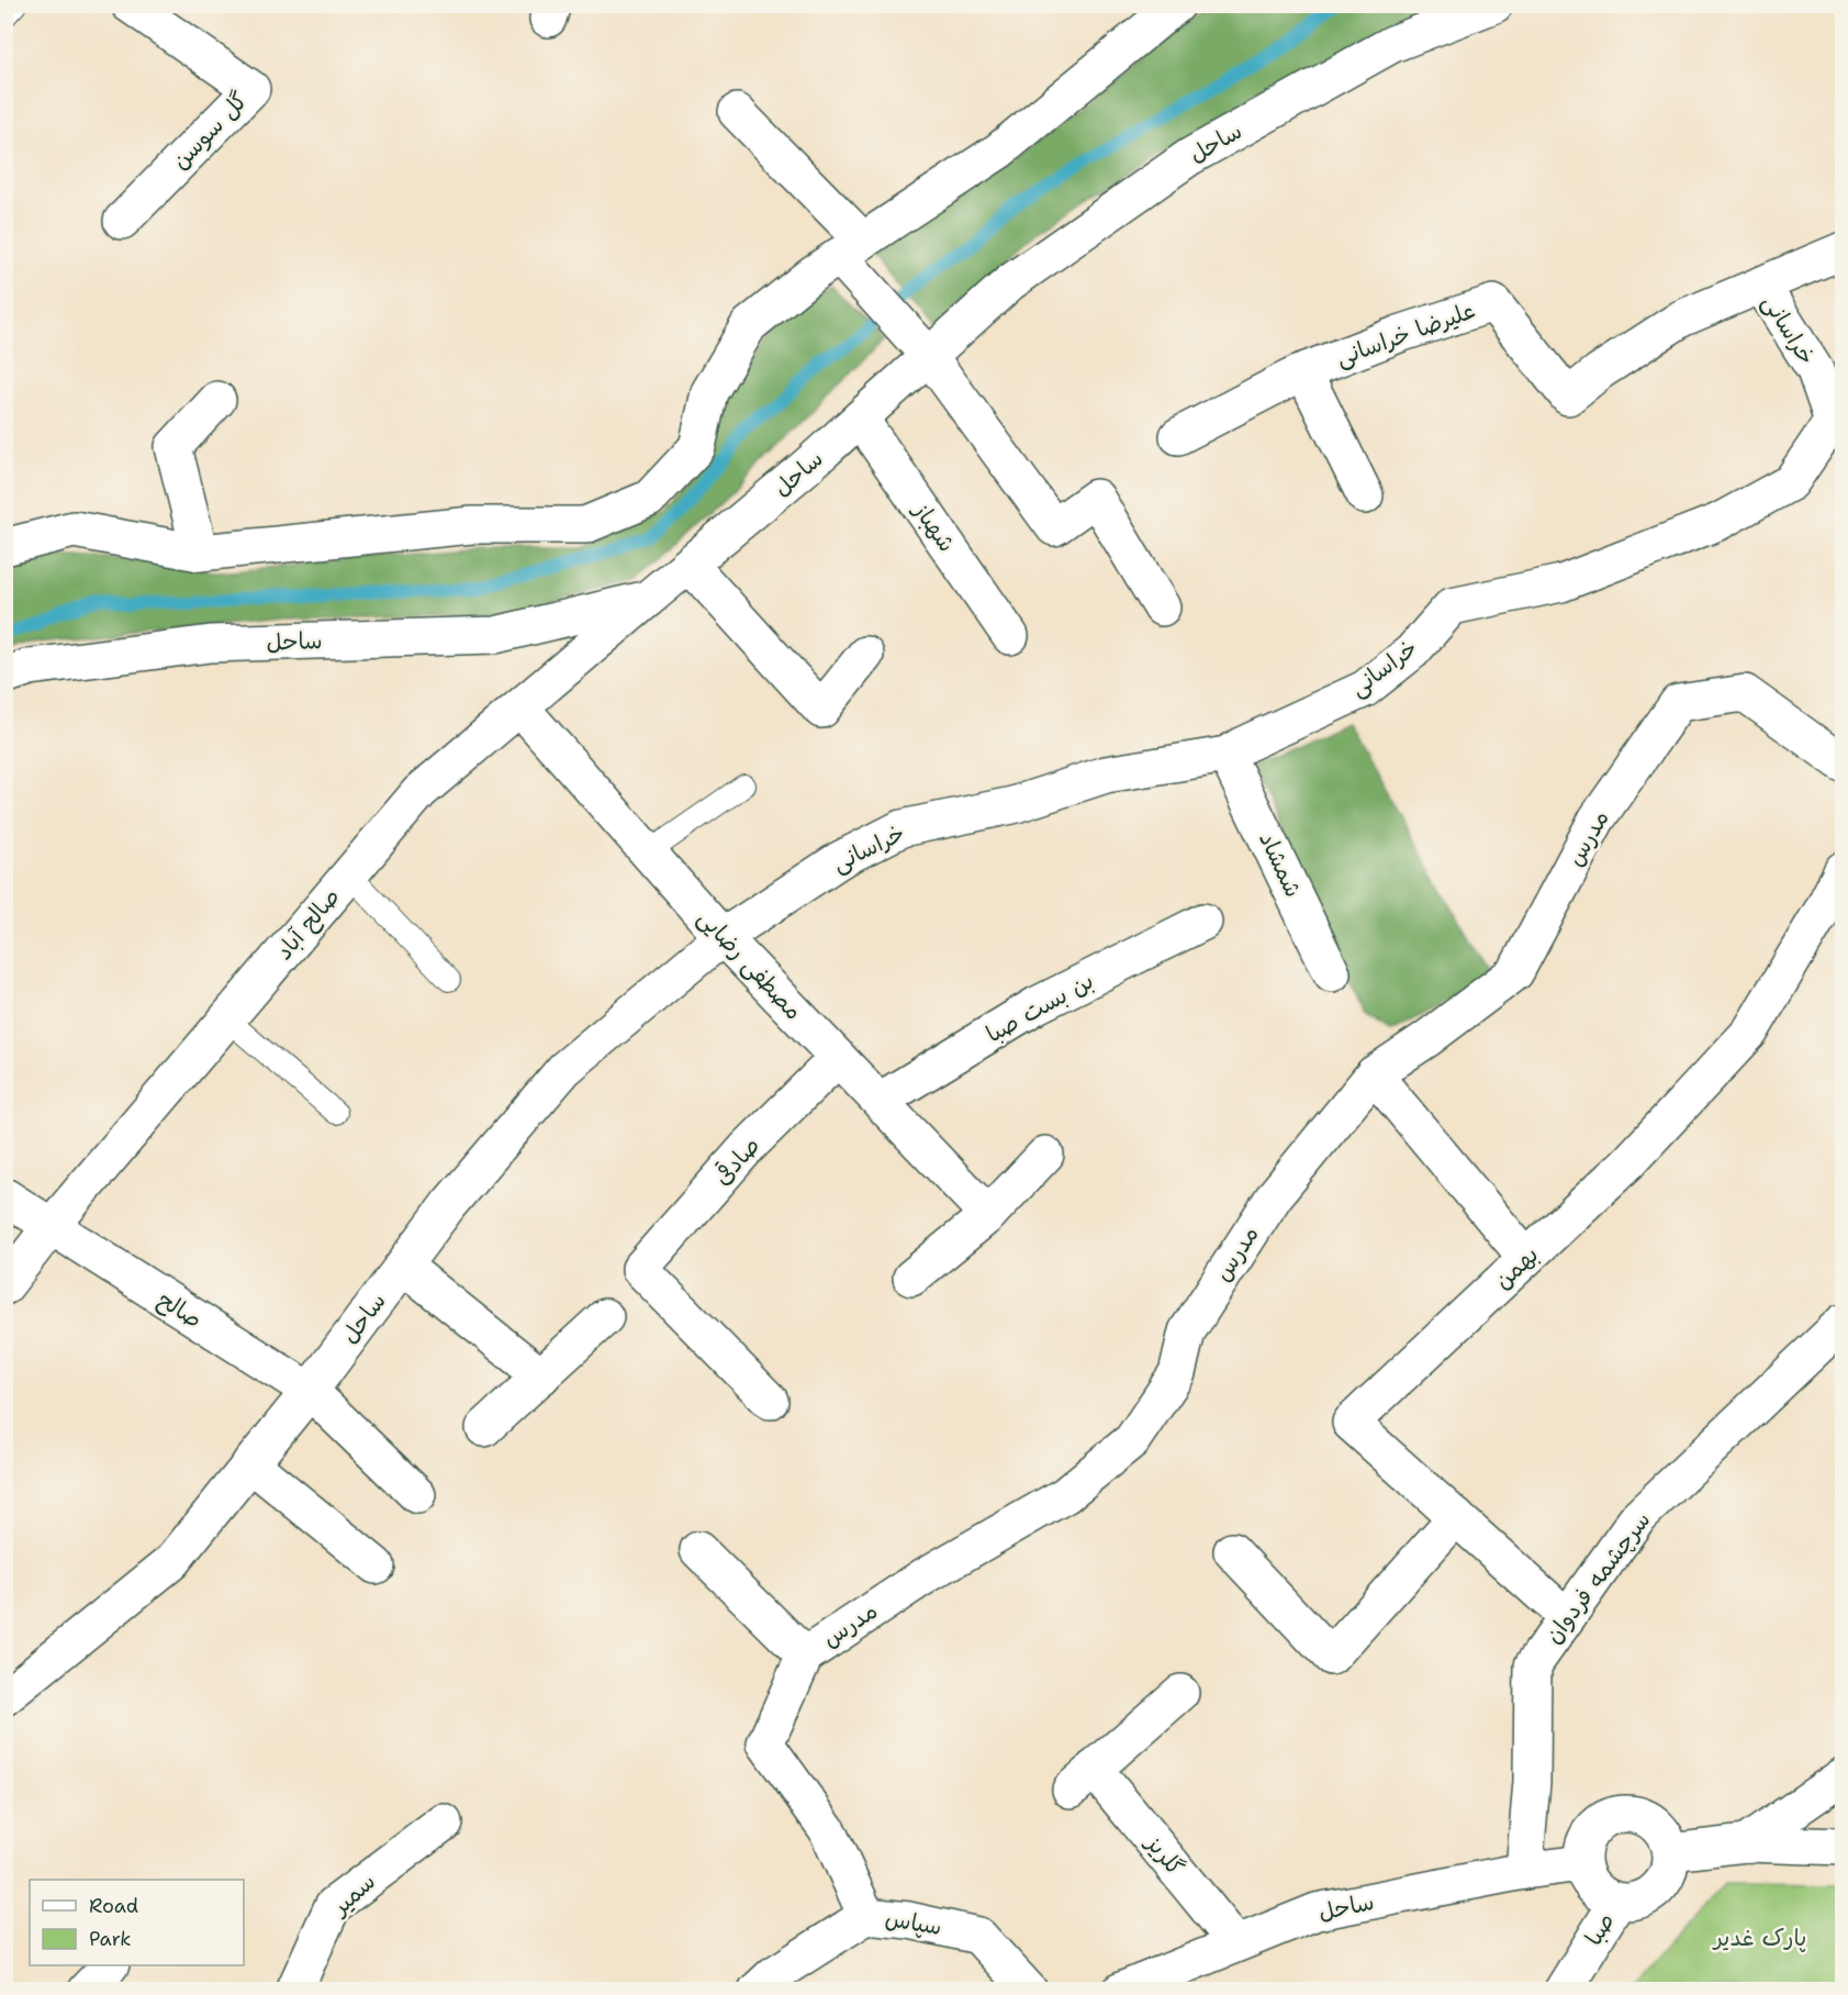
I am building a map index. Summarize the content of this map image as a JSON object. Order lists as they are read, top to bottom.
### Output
{
  "streets": {
    "street": [
      "گل سوسن",
      "ساحل",
      "خراسانی",
      "علیرضا خراسانی",
      "شهباز",
      "مدرس",
      "شمشاد",
      "صالح آباد",
      "مصطفی رضایی",
      "بن بست صبا",
      "صادقی",
      "بهمن",
      "صالح",
      "سرچشمه فردوان",
      "گلریز",
      "سمیر",
      "سپاس",
      "صبا"
    ]
  },
  "crossings": [
    ["ساحل", "خراسانی"],
    ["ساحل", "شهباز"],
    ["ساحل", "صالح آباد"],
    ["ساحل", "مصطفی رضایی"],
    ["ساحل", "صالح"],
    ["ساحل", "سرچشمه فردوان"],
    ["ساحل", "گلریز"],
    ["ساحل", "صبا"],
    ["خراسانی", "علیرضا خراسانی"],
    ["خراسانی", "شمشاد"],
    ["خراسانی", "مصطفی رضایی"],
    ["مدرس", "سپاس"],
    ["صالح آباد", "مصطفی رضایی"],
    ["صالح آباد", "صالح"],
    ["مصطفی رضایی", "بن بست صبا"],
    ["مصطفی رضایی", "صادقی"],
    ["بهمن", "سرچشمه فردوان"]
  ],
  "parks": ["پارک غدیر"],
  "legend": ["Road", "Park"]
}
